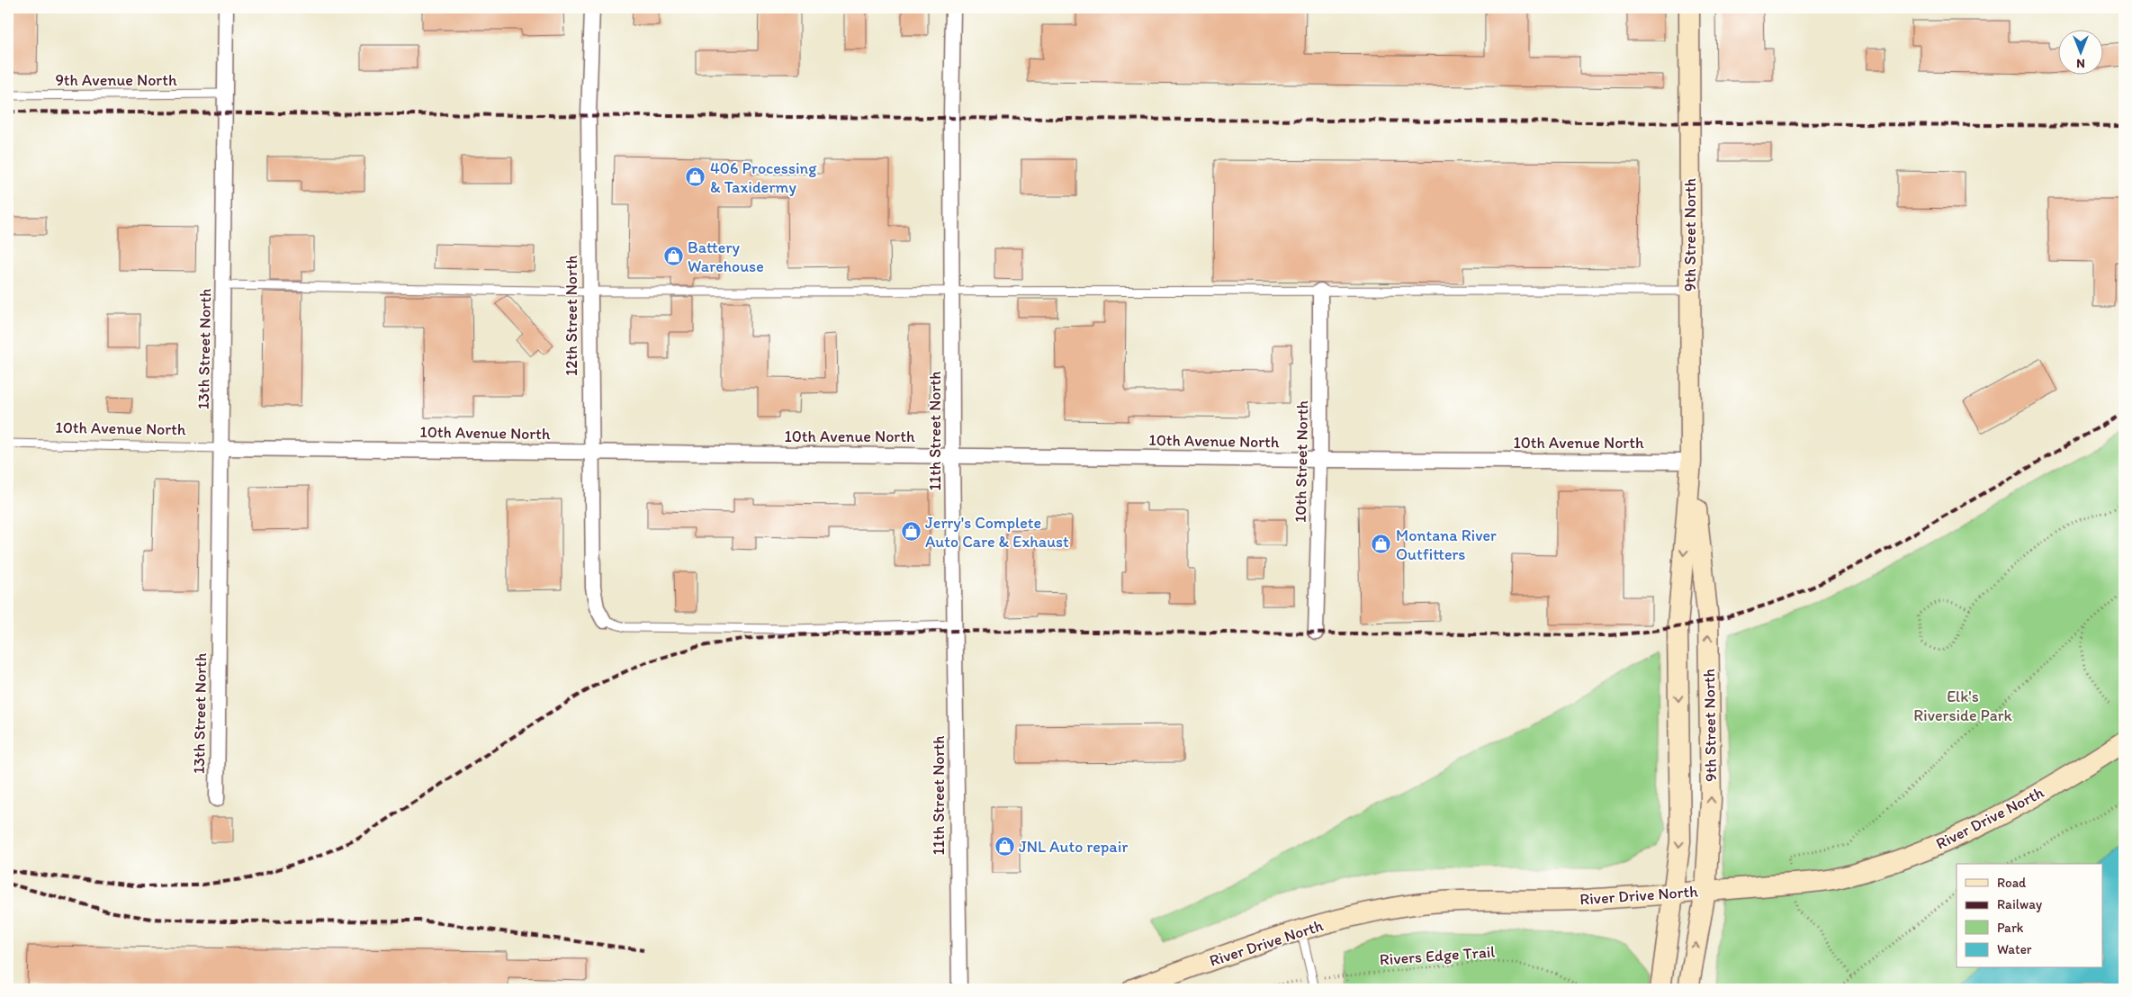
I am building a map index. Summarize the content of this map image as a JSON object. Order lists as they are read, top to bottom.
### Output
{
  "streets": {
    "main road": ["9th Street North", "River Drive North"],
    "street": [
      "12th Street North",
      "13th Street North",
      "10th Avenue North",
      "11th Street North",
      "10th Street North"
    ],
    "lane": ["9th Avenue North"],
    "path": ["Rivers Edge Trail"]
  },
  "crossings": [
    ["9th Avenue North", "13th Street North"],
    ["9th Street North", "10th Avenue North"],
    ["9th Street North", "River Drive North"],
    ["12th Street North", "10th Avenue North"],
    ["13th Street North", "10th Avenue North"],
    ["10th Avenue North", "11th Street North"],
    ["10th Avenue North", "10th Street North"]
  ],
  "parks": ["Elk's Riverside Park"],
  "places": {
    "shop": [
      "406 Processing & Taxidermy",
      "Battery Warehouse",
      "Jerry's Complete Auto Care & Exhaust",
      "Montana River Outfitters",
      "JNL Auto repair"
    ]
  },
  "legend": [
    "Road",
    "Railway",
    "Park",
    "Water"
  ],
  "north": "bottom"
}
